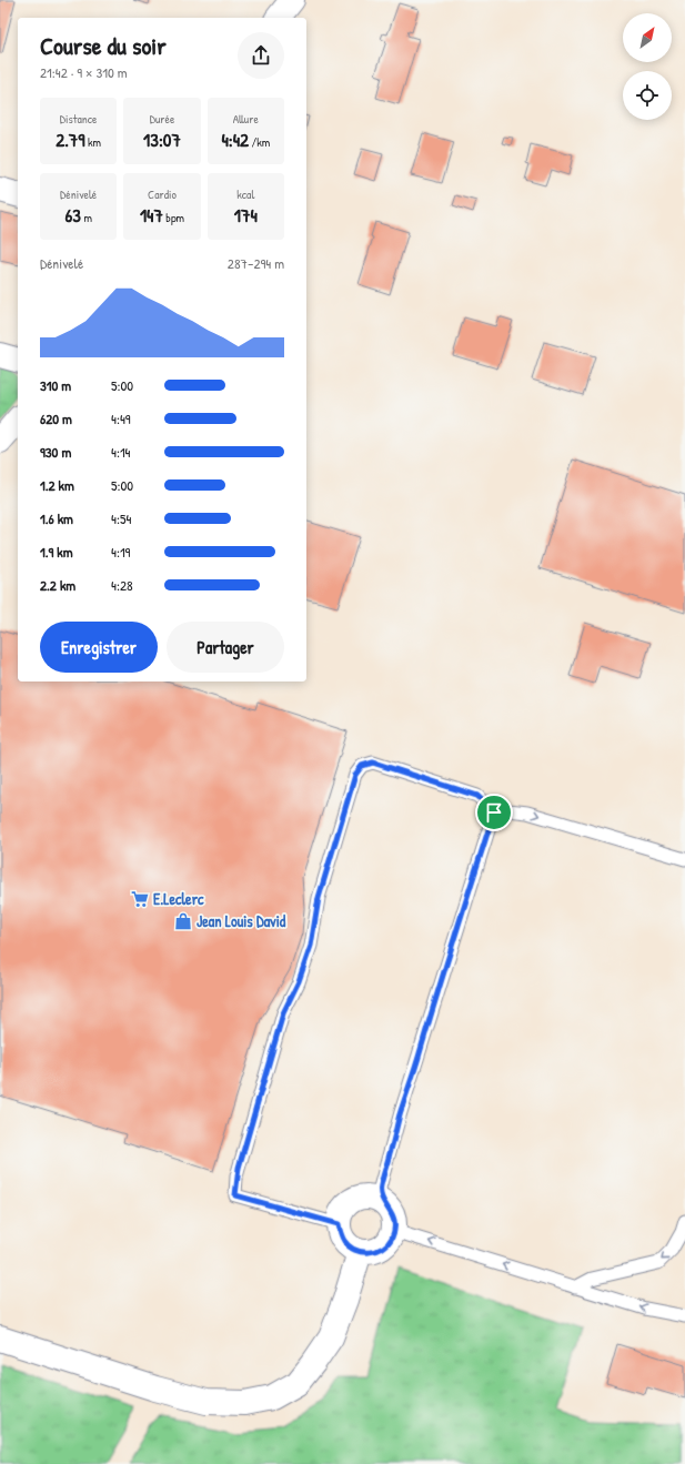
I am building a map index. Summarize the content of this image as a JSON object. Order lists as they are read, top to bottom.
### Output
{
  "places": {
    "supermarket": ["E.Leclerc"],
    "shop": ["Jean Louis David"]
  },
  "north": "top right",
  "page": {
    "heading": ["Course du soir", "21:42 · 9 × 310 m"],
    "stats": [
      ["Distance", "2.79 km"],
      ["Durée", "13:07"],
      ["Allure", "4:42 /km"],
      ["Dénivelé", "63 m"],
      ["Cardio", "147 bpm"],
      ["kcal", "174"]
    ],
    "chart": ["Dénivelé", "287–294 m"],
    "list": [
      {
        "name": "310 m",
        "note": "5:00"
      },
      {
        "name": "620 m",
        "note": "4:49"
      },
      {
        "name": "930 m",
        "note": "4:14"
      },
      {
        "name": "1.2 km",
        "note": "5:00"
      },
      {
        "name": "1.6 km",
        "note": "4:54"
      },
      {
        "name": "1.9 km",
        "note": "4:19"
      },
      {
        "name": "2.2 km",
        "note": "4:28"
      }
    ],
    "buttons": ["Enregistrer", "Partager"]
  }
}
